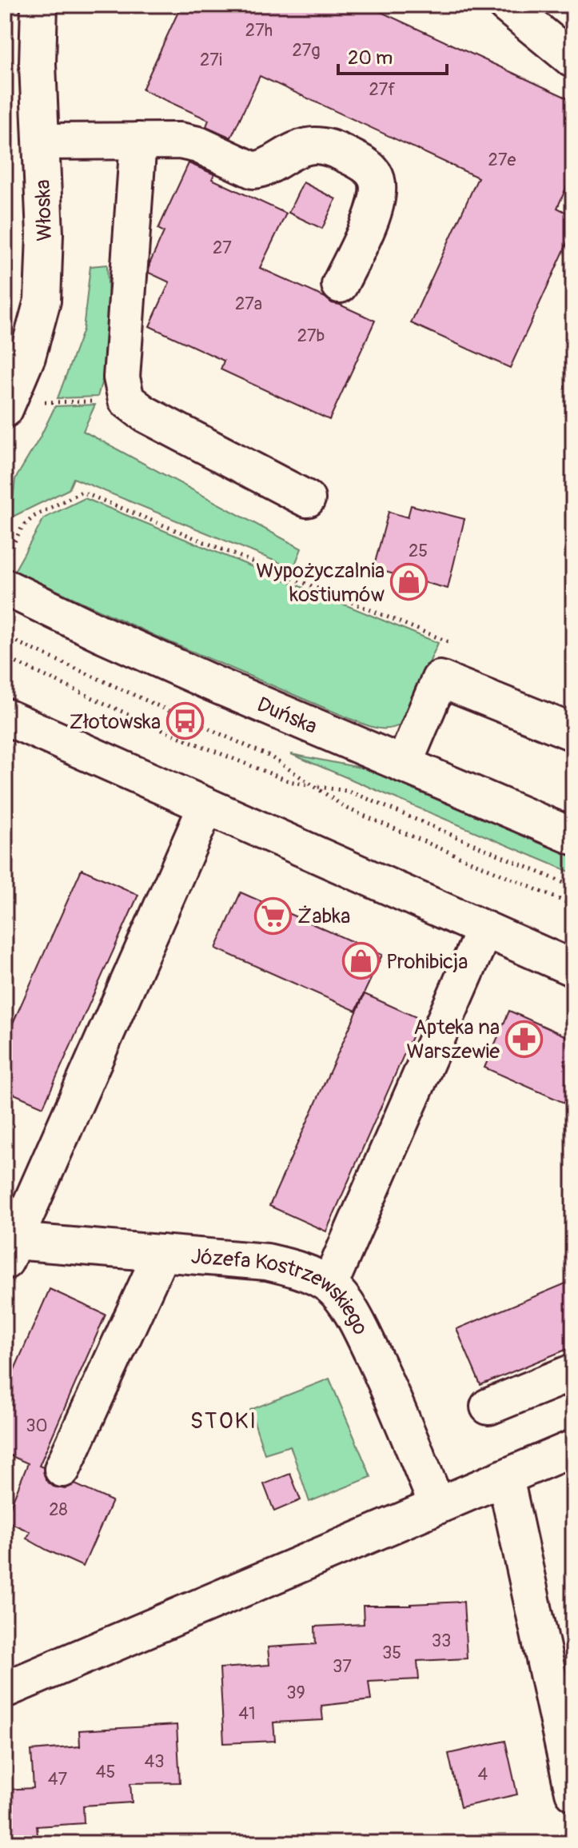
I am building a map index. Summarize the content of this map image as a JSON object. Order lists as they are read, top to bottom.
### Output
{
  "streets": {
    "street": ["Włoska", "Duńska", "Józefa Kostrzewskiego"]
  },
  "districts": ["STOKI"],
  "places": {
    "shop": ["Wypożyczalnia kostiumów", "Prohibicja"],
    "bus stop": ["Złotowska"],
    "supermarket": ["Żabka"],
    "pharmacy": ["Apteka na Warszewie"]
  },
  "house_numbers": [
    "27h",
    "27g",
    "27i",
    "27f",
    "27e",
    "27",
    "27a",
    "27b",
    "25",
    "30",
    "28",
    "33",
    "35",
    "37",
    "39",
    "41",
    "43",
    "45",
    "4",
    "47"
  ],
  "scale_bar": "20 m"
}
